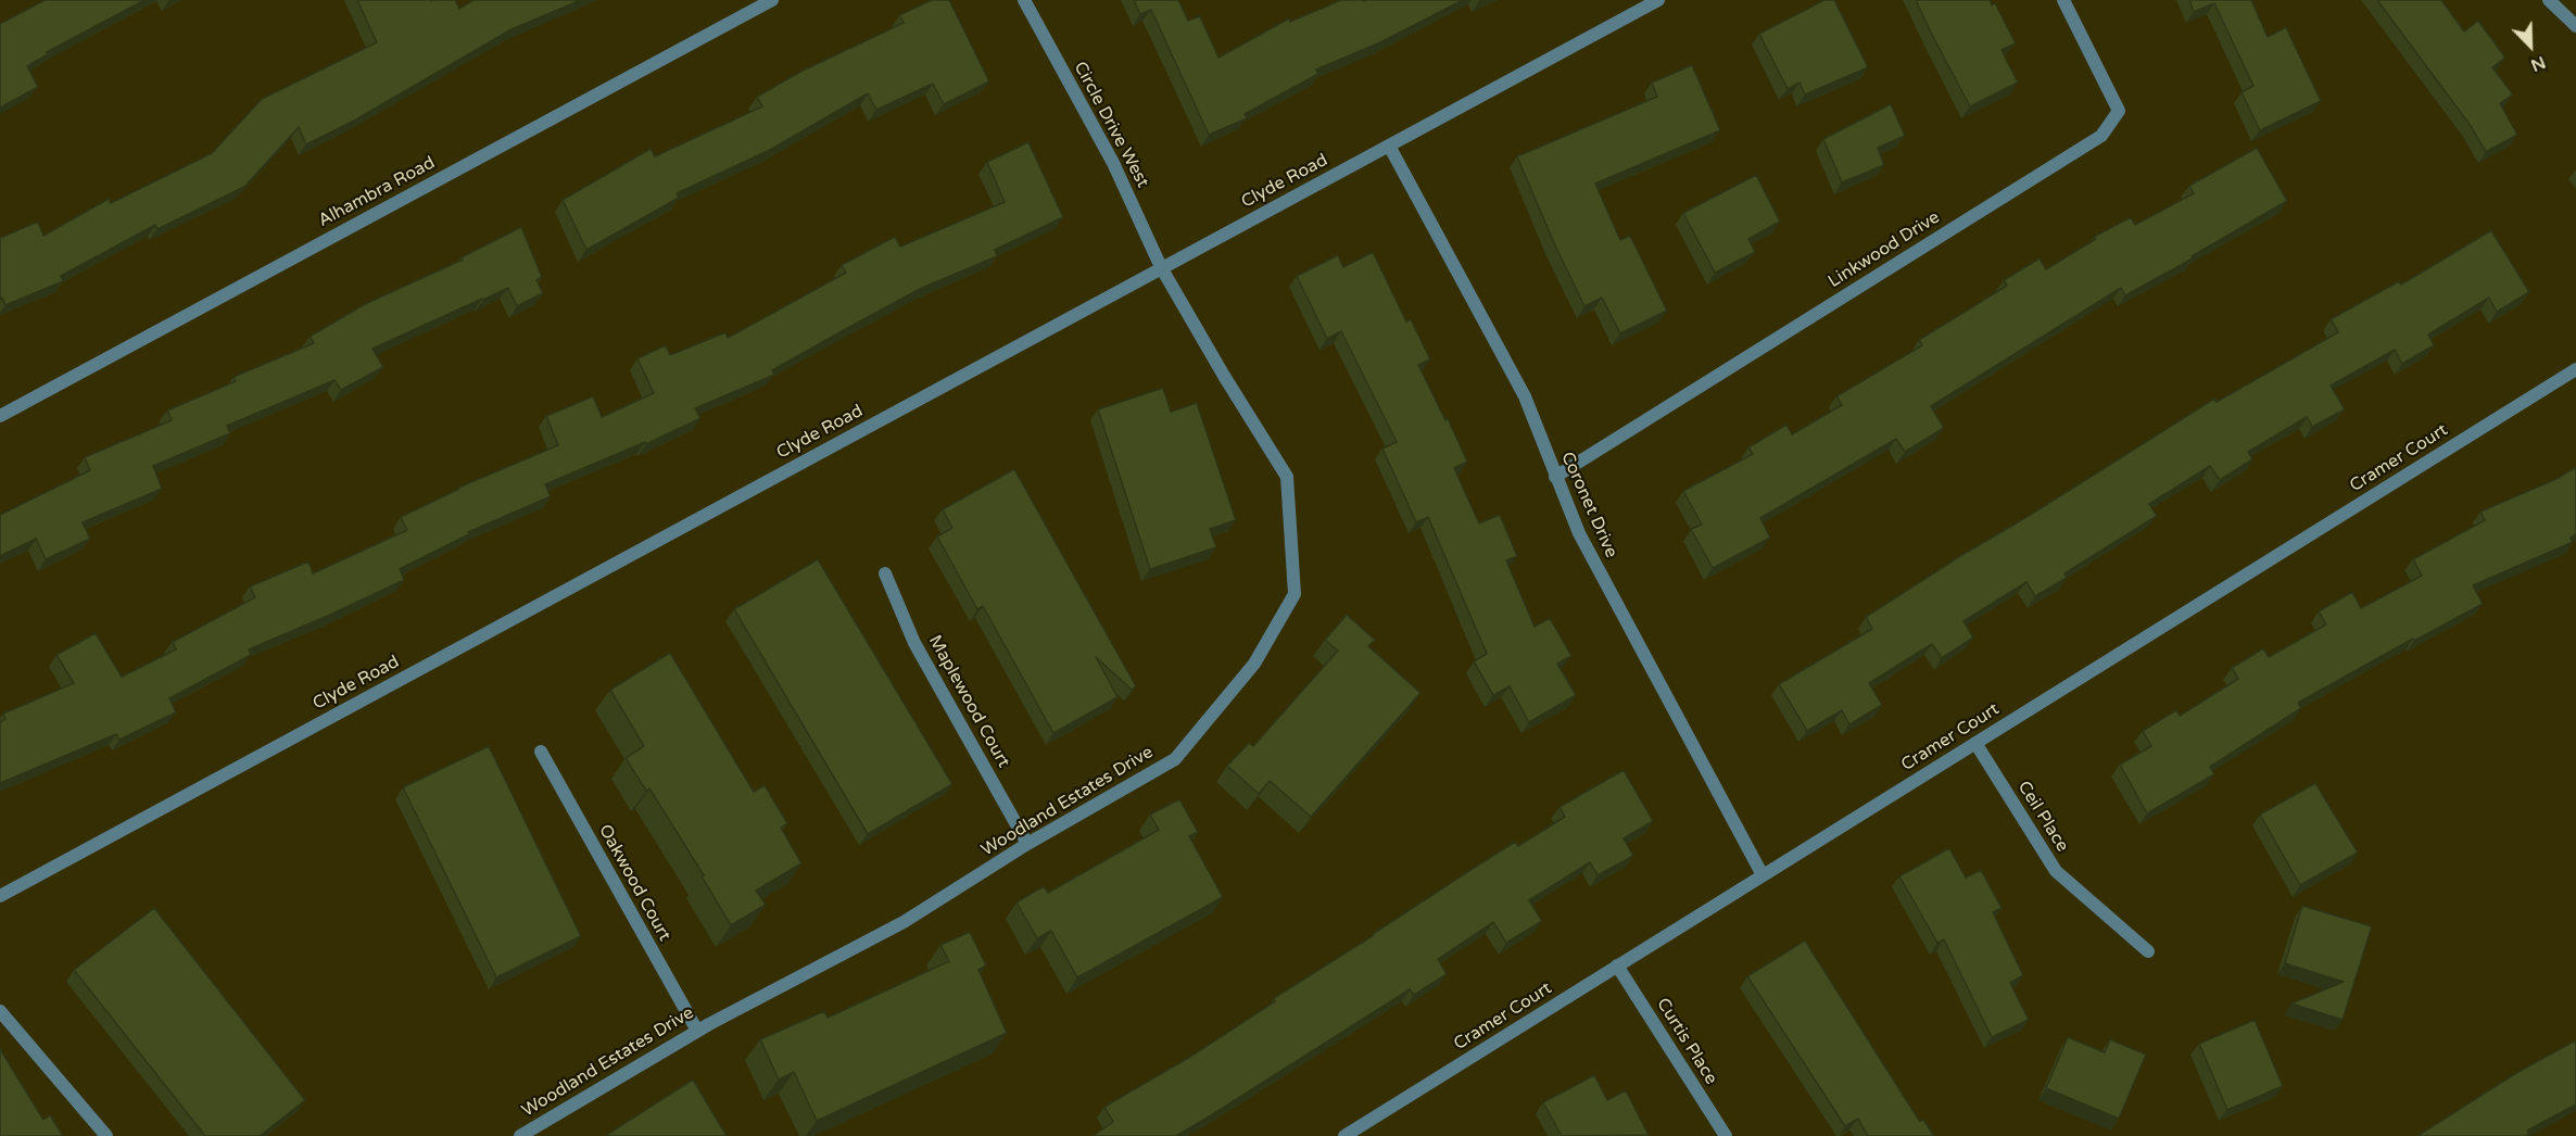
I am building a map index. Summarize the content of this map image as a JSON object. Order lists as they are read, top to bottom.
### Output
{
  "streets": {
    "street": [
      "Circle Drive West",
      "Clyde Road",
      "Alhambra Road",
      "Linkwood Drive",
      "Cramer Court",
      "Coronet Drive",
      "Maplewood Court",
      "Woodland Estates Drive",
      "Ceil Place",
      "Oakwood Court",
      "Curtis Place"
    ]
  },
  "crossings": [
    ["Circle Drive West", "Clyde Road"],
    ["Circle Drive West", "Woodland Estates Drive"],
    ["Clyde Road", "Coronet Drive"],
    ["Clyde Road", "Woodland Estates Drive"],
    ["Linkwood Drive", "Coronet Drive"],
    ["Cramer Court", "Coronet Drive"],
    ["Cramer Court", "Ceil Place"],
    ["Cramer Court", "Curtis Place"],
    ["Maplewood Court", "Woodland Estates Drive"],
    ["Woodland Estates Drive", "Oakwood Court"]
  ],
  "north": "bottom right"
}
